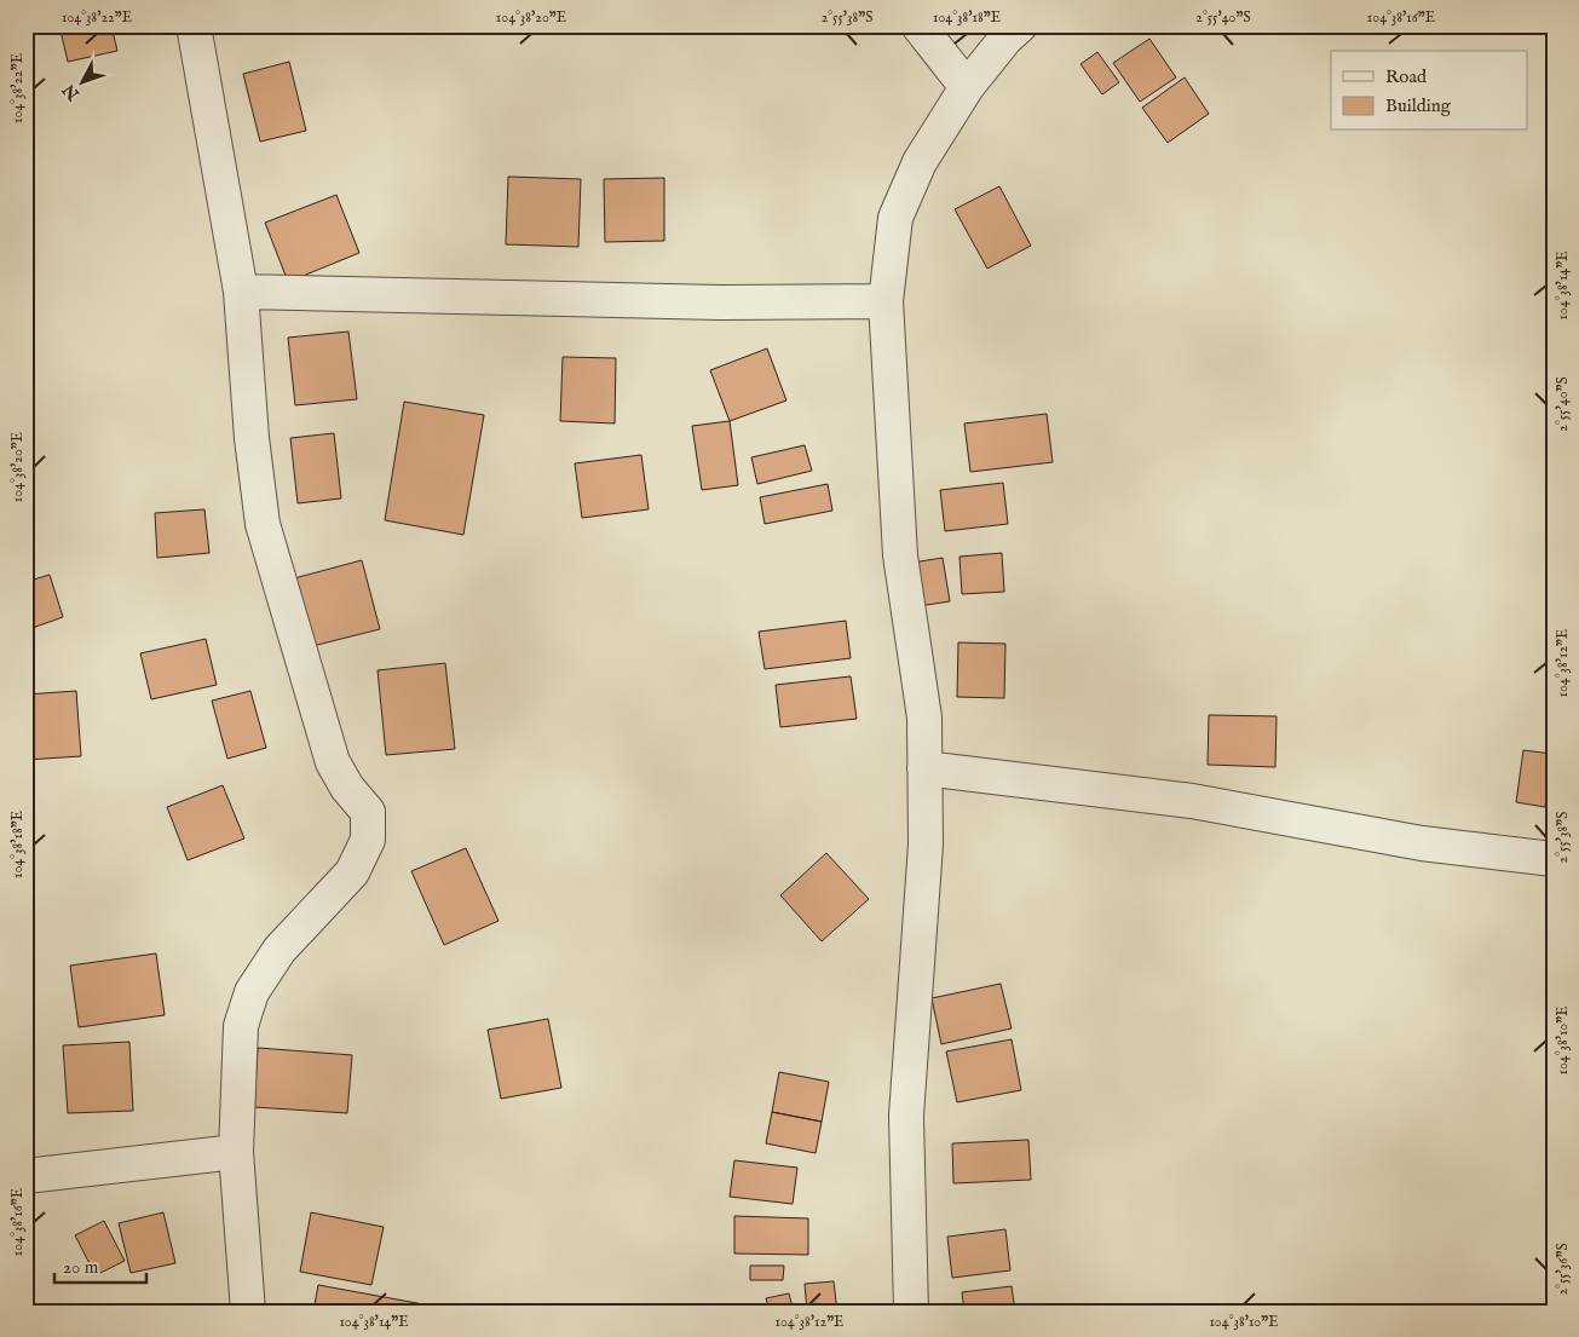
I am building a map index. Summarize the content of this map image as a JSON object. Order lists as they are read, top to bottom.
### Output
{
  "legend": ["Road", "Building"],
  "scale_bar": "20 m",
  "north": "bottom left",
  "coordinates": [
    "104°38'22\"E",
    "104°38'20\"E",
    "2°55'38\"S",
    "104°38'18\"E",
    "2°55'40\"S",
    "104°38'16\"E",
    "104°38'14\"E",
    "104°38'12\"E",
    "104°38'10\"E",
    "2°55'36\"S"
  ]
}
